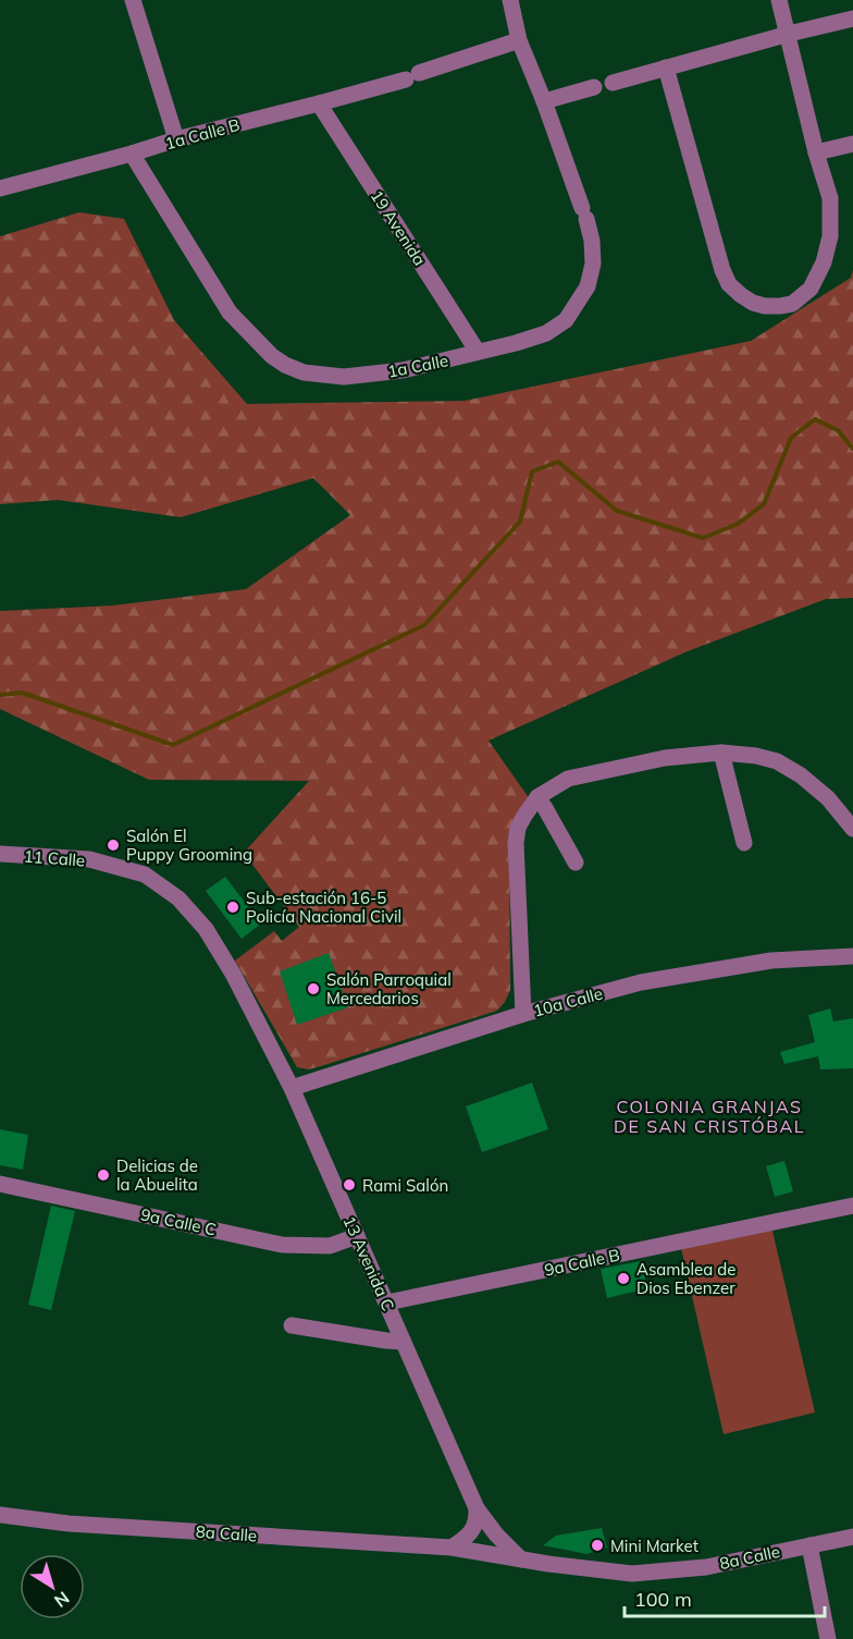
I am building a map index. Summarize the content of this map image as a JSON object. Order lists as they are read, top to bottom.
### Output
{
  "streets": {
    "street": [
      "1a Calle B",
      "19 Avenida",
      "1a Calle",
      "11 Calle",
      "10a Calle",
      "9a Calle C",
      "9a Calle B",
      "13 Avenida C",
      "8a Calle"
    ]
  },
  "crossings": [
    ["1a Calle B", "19 Avenida"],
    ["1a Calle B", "1a Calle"],
    ["19 Avenida", "1a Calle"],
    ["11 Calle", "13 Avenida C"],
    ["10a Calle", "13 Avenida C"],
    ["9a Calle C", "13 Avenida C"],
    ["9a Calle B", "13 Avenida C"],
    ["13 Avenida C", "8a Calle"]
  ],
  "districts": ["COLONIA GRANJAS DE SAN CRISTÓBAL"],
  "places": [
    "Salón El Puppy Grooming",
    "Sub-estación 16-5 Policía Nacional Civil",
    "Salón Parroquial Mercedarios",
    "Delicias de la Abuelita",
    "Rami Salón",
    "Asamblea de Dios Ebenzer",
    "Mini Market"
  ],
  "scale_bar": "100 m",
  "north": "bottom right"
}
